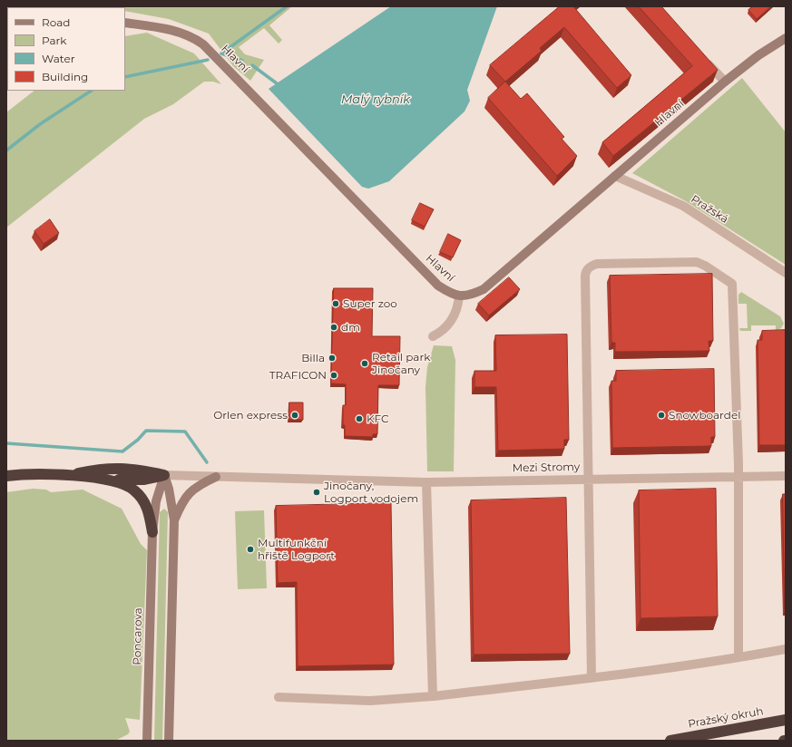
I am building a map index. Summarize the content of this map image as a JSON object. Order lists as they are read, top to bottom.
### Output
{
  "streets": {
    "highway": ["Pražský okruh"],
    "street": [
      "Hlavní",
      "Pražská",
      "Mezi Stromy",
      "Poncarova"
    ]
  },
  "crossings": [
    ["Hlavní", "Pražská"],
    ["Mezi Stromy", "Poncarova"]
  ],
  "water": ["Malý rybník"],
  "places": [
    "Super zoo",
    "dm",
    "Billa",
    "Retail park Jinočany",
    "TRAFICON",
    "Orlen express",
    "Snowboardel",
    "KFC",
    "Jinočany, Logport vodojem",
    "Multifunkční hřiště Logport"
  ],
  "legend": [
    "Road",
    "Park",
    "Water",
    "Building"
  ]
}
